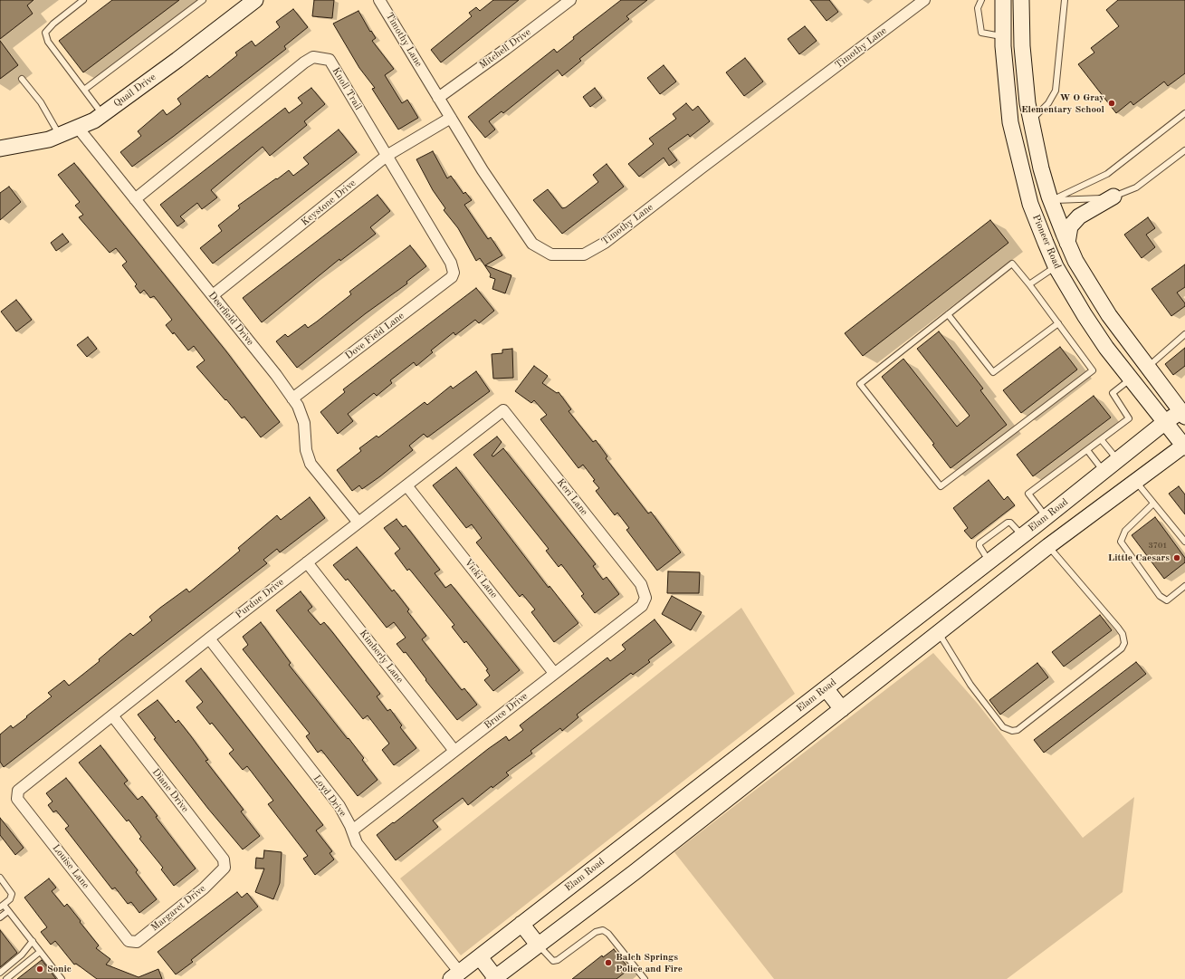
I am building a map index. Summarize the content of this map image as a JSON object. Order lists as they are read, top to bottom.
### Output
{
  "streets": {
    "main road": ["Quail Drive", "Pioneer Road", "Elam Road"],
    "street": [
      "Timothy Lane",
      "Mitchell Drive",
      "Knoll Trail",
      "Keystone Drive",
      "Deerfield Drive",
      "Dove Field Lane",
      "Keri Lane",
      "Vicki Lane",
      "Purdue Drive",
      "Kimberly Lane",
      "Bruce Drive",
      "Diane Drive",
      "Loyd Drive",
      "Louise Lane",
      "Margaret Drive"
    ]
  },
  "crossings": [
    ["Timothy Lane", "Mitchell Drive"],
    ["Timothy Lane", "Keystone Drive"],
    ["Knoll Trail", "Keystone Drive"],
    ["Knoll Trail", "Deerfield Drive"],
    ["Knoll Trail", "Dove Field Lane"],
    ["Quail Drive", "Deerfield Drive"],
    ["Keystone Drive", "Deerfield Drive"],
    ["Pioneer Road", "Elam Road"],
    ["Deerfield Drive", "Dove Field Lane"],
    ["Deerfield Drive", "Purdue Drive"],
    ["Keri Lane", "Purdue Drive"],
    ["Keri Lane", "Bruce Drive"],
    ["Elam Road", "Loyd Drive"],
    ["Vicki Lane", "Purdue Drive"],
    ["Vicki Lane", "Bruce Drive"],
    ["Purdue Drive", "Kimberly Lane"],
    ["Purdue Drive", "Diane Drive"],
    ["Purdue Drive", "Loyd Drive"],
    ["Purdue Drive", "Louise Lane"],
    ["Kimberly Lane", "Bruce Drive"],
    ["Bruce Drive", "Loyd Drive"],
    ["Diane Drive", "Margaret Drive"],
    ["Louise Lane", "Margaret Drive"]
  ],
  "places": [
    "W O Gray Elementary School",
    "Little Caesars",
    "Balch Springs Police and Fire",
    "Sonic"
  ],
  "house_numbers": ["3701"]
}
